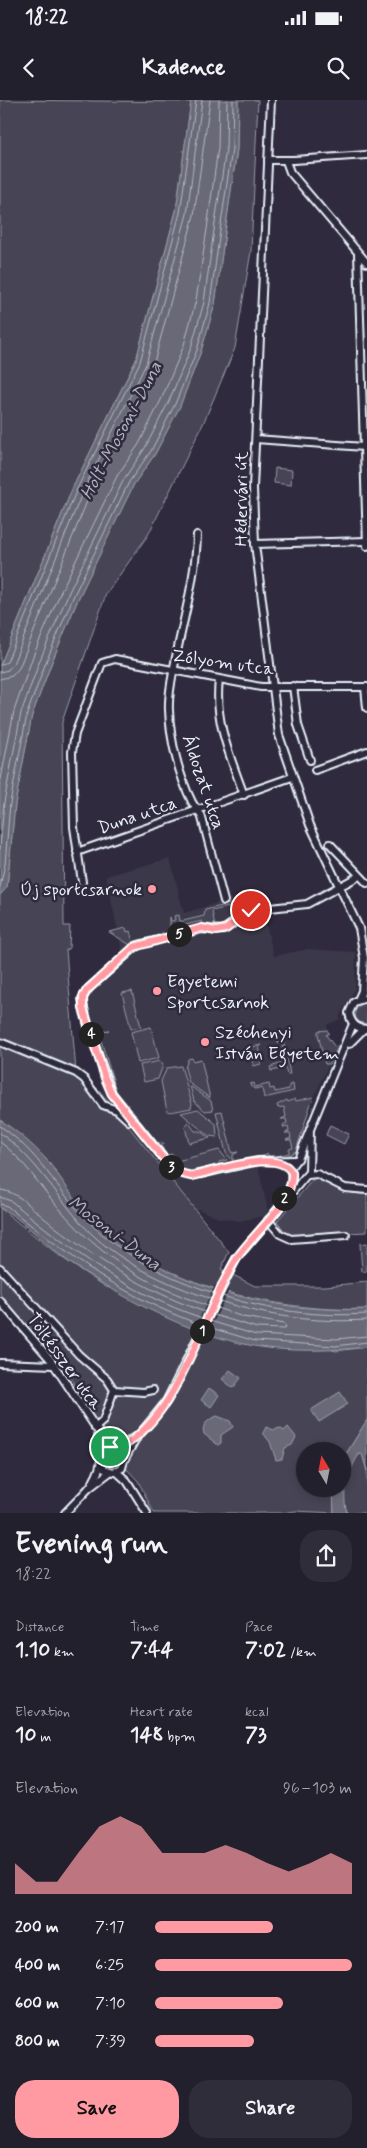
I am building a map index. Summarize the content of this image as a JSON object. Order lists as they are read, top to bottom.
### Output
{
  "streets": {
    "street": [
      "Hédervári út",
      "Zólyom utca",
      "Áldozat utca",
      "Duna utca",
      "Töltésszer utca"
    ]
  },
  "crossings": [
    ["Hédervári út", "Zólyom utca"],
    ["Hédervári út", "Duna utca"],
    ["Zólyom utca", "Áldozat utca"],
    ["Zólyom utca", "Duna utca"],
    ["Áldozat utca", "Duna utca"]
  ],
  "water": ["Holt-Mosoni-Duna", "Mosoni-Duna"],
  "places": ["Új sportcsarnok", "Egyetemi Sportcsarnok", "Széchenyi István Egyetem"],
  "north": "top",
  "page": {
    "status": "18:22",
    "header": "Kadence",
    "pins": [
      "5",
      "4",
      "3",
      "2",
      "1"
    ],
    "heading": ["Evening run", "18:22"],
    "stats": [
      ["Distance", "1.10 km"],
      ["Time", "7:44"],
      ["Pace", "7:02 /km"],
      ["Elevation", "10 m"],
      ["Heart rate", "148 bpm"],
      ["kcal", "73"]
    ],
    "chart": ["Elevation", "96–103 m"],
    "list": [
      {
        "name": "200 m",
        "note": "7:17"
      },
      {
        "name": "400 m",
        "note": "6:25"
      },
      {
        "name": "600 m",
        "note": "7:10"
      },
      {
        "name": "800 m",
        "note": "7:39"
      }
    ],
    "buttons": ["Save", "Share"]
  }
}
